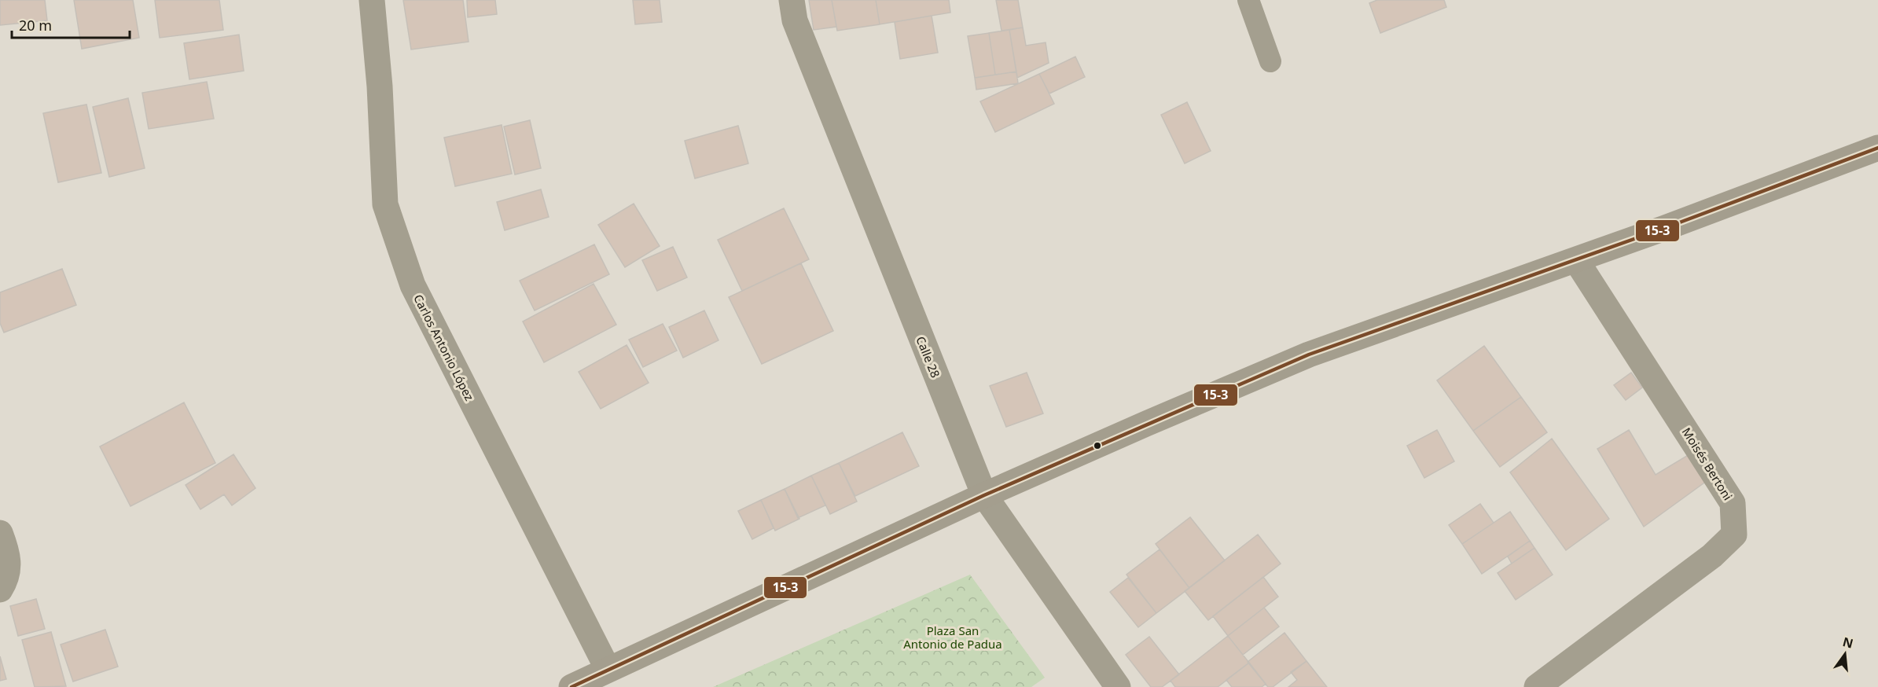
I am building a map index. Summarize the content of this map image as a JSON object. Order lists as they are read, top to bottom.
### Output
{
  "streets": {
    "street": ["Carlos Antonio López", "Calle 28", "Moisés Bertoni"]
  },
  "parks": ["Plaza San Antonio de Padua"],
  "lines": ["transit line 15-3"],
  "scale_bar": "20 m",
  "north": "top"
}
